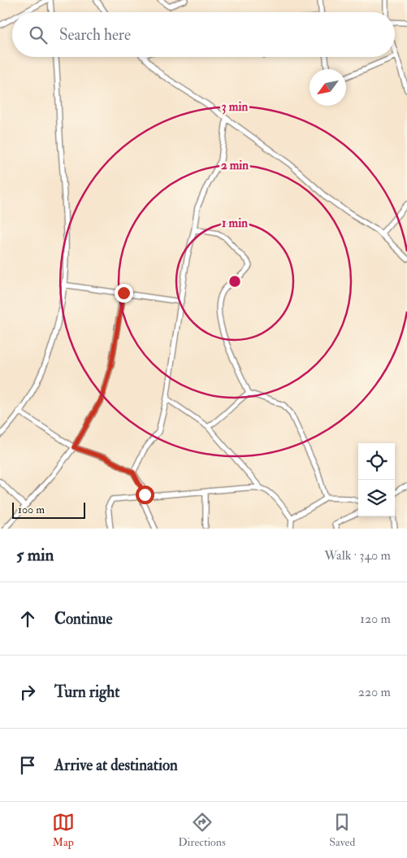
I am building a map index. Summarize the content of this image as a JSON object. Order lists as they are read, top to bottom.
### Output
{
  "scale_bar": "100 m",
  "north": "bottom left",
  "page": {
    "search": "Search here",
    "scale": "100 m",
    "heading": ["5 min", "Walk · 340 m"],
    "list": [
      ["Continue", "120 m"],
      ["Turn right", "220 m"],
      "Arrive at destination"
    ],
    "nav": ["Map", "Directions", "Saved"]
  },
  "rings": ["3 min", "2 min", "1 min"]
}
